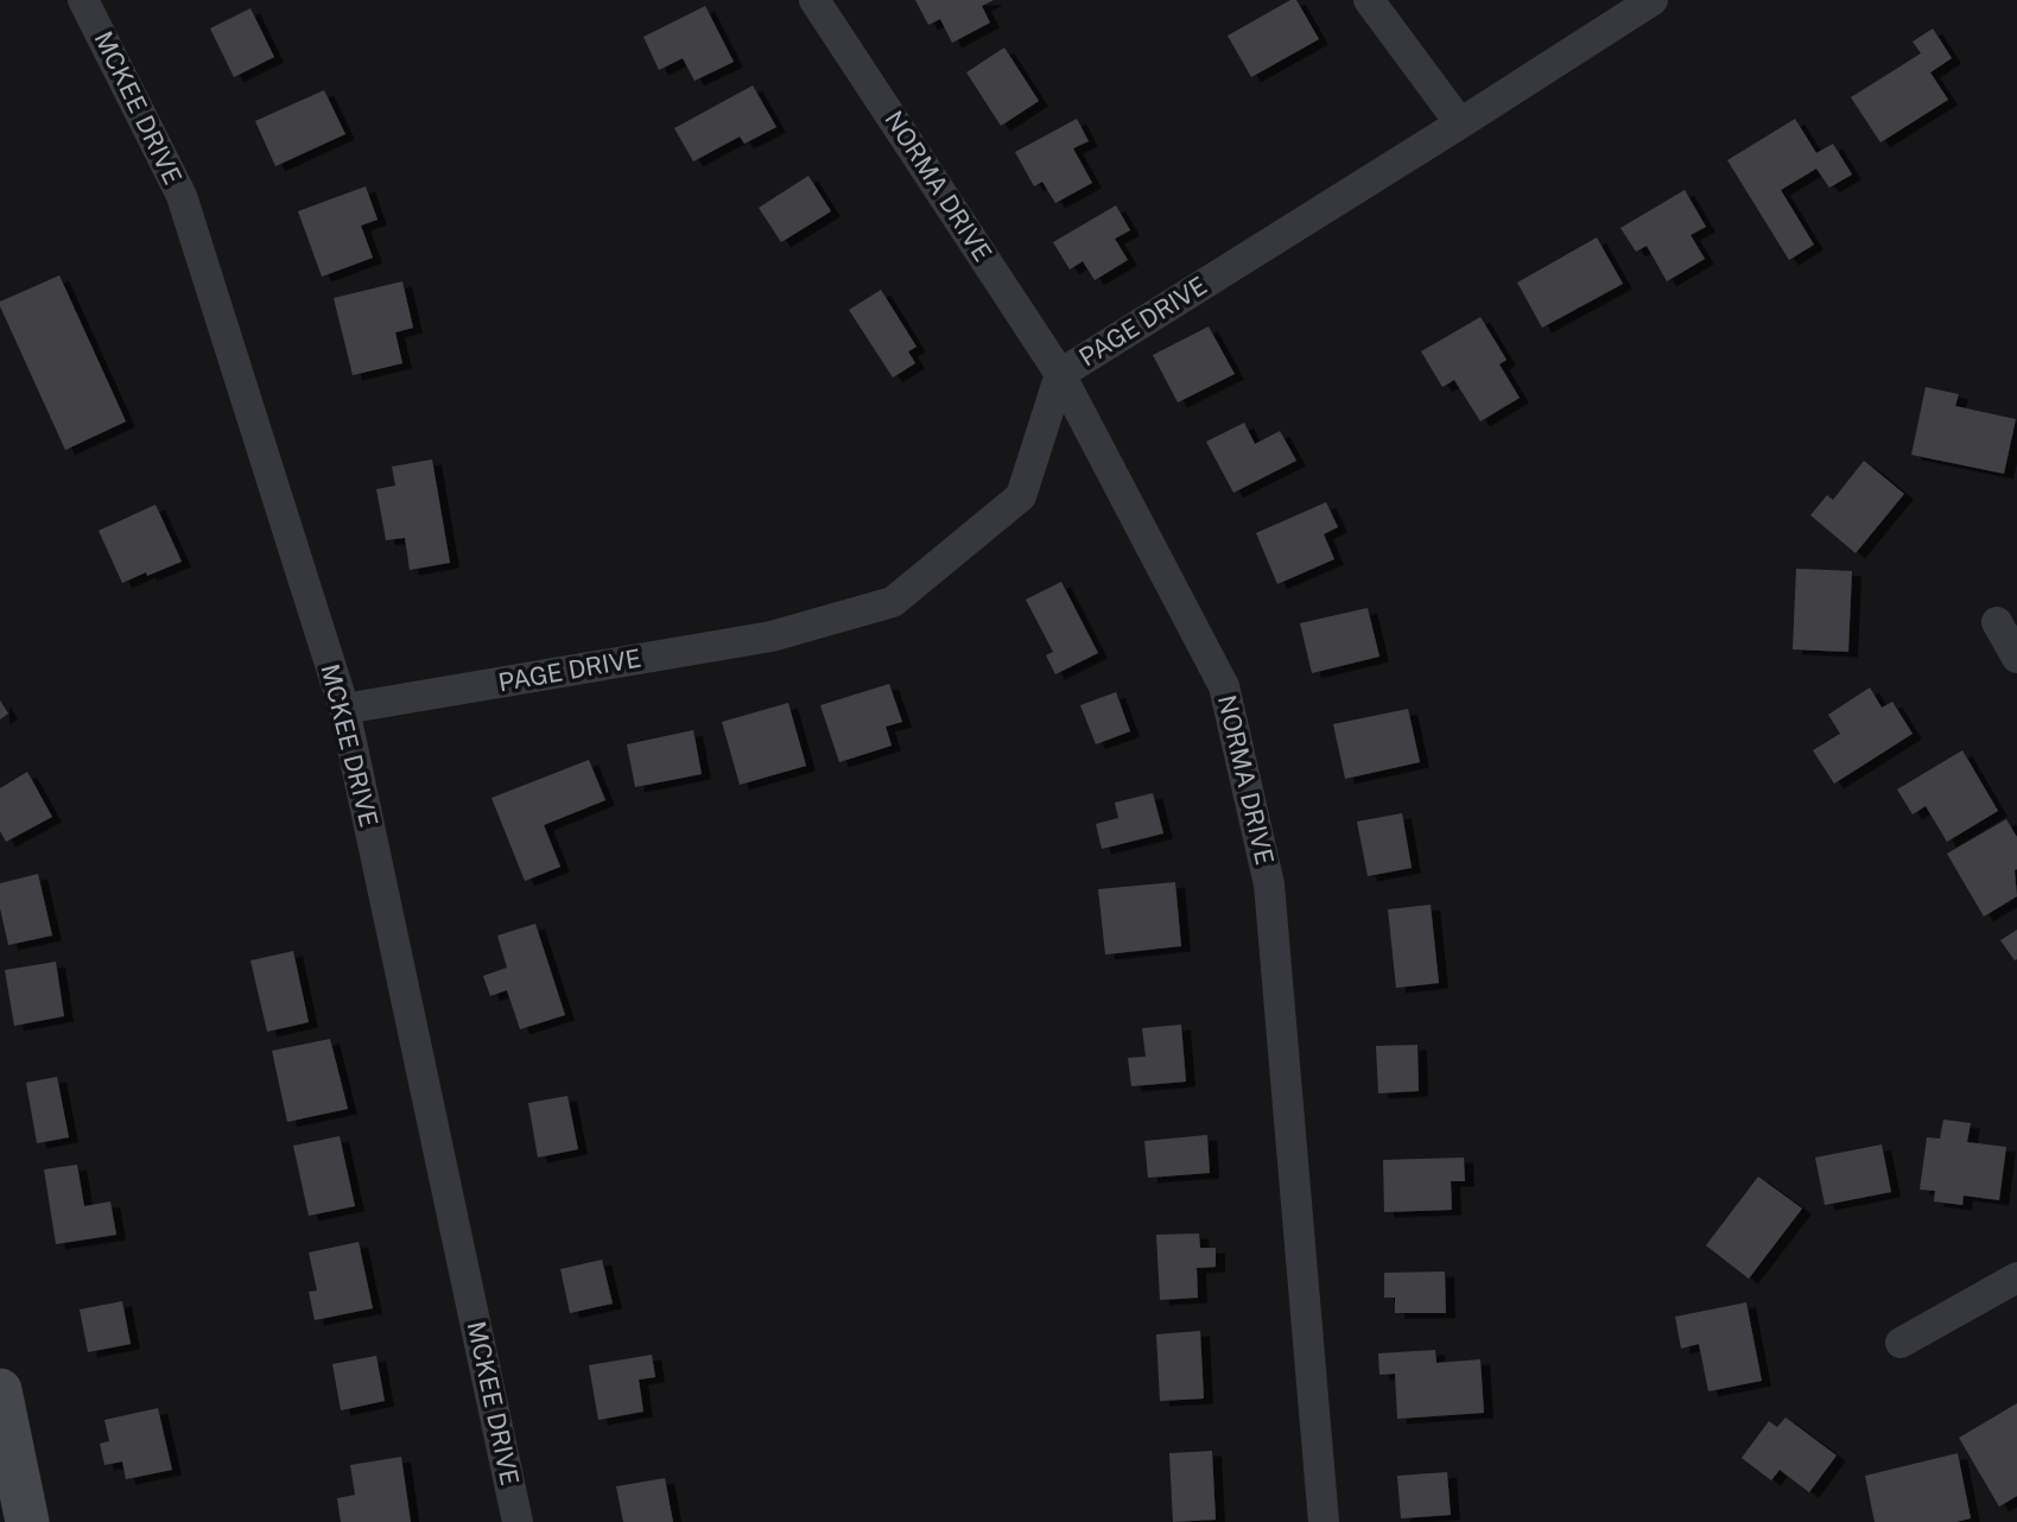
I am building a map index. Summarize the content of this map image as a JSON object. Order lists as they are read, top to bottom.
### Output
{
  "streets": {
    "street": ["MCKEE DRIVE", "NORMA DRIVE", "PAGE DRIVE"]
  },
  "crossings": [
    ["MCKEE DRIVE", "PAGE DRIVE"],
    ["NORMA DRIVE", "PAGE DRIVE"]
  ]
}
